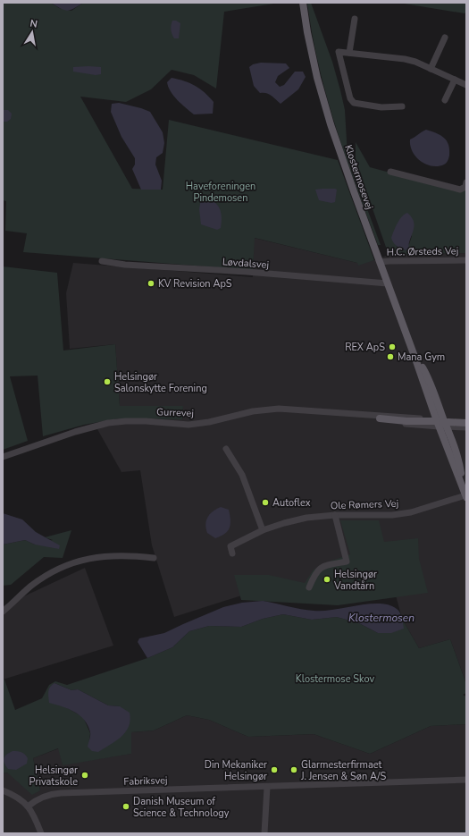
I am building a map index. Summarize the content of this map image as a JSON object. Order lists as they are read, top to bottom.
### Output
{
  "streets": {
    "main road": ["Klostermosevej"],
    "street": [
      "H.C. Ørsteds Vej",
      "Løvdalsvej",
      "Gurrevej",
      "Ole Rømers Vej",
      "Fabriksvej"
    ]
  },
  "crossings": [
    ["Klostermosevej", "H.C. Ørsteds Vej"],
    ["Klostermosevej", "Løvdalsvej"],
    ["Klostermosevej", "Gurrevej"],
    ["Klostermosevej", "Ole Rømers Vej"]
  ],
  "water": ["Klostermosen"],
  "parks": ["Haveforeningen Pindemosen", "Klostermose Skov"],
  "places": [
    "KV Revision ApS",
    "REX ApS",
    "Mana Gym",
    "Helsingør Salonskytte Forening",
    "Autoflex",
    "Helsingør Vandtårn",
    "Din Mekaniker Helsingør",
    "Glarmesterfirmaet J. Jensen & Søn A/S",
    "Helsingør Privatskole",
    "Danish Museum of Science & Technology"
  ],
  "north": "top"
}
